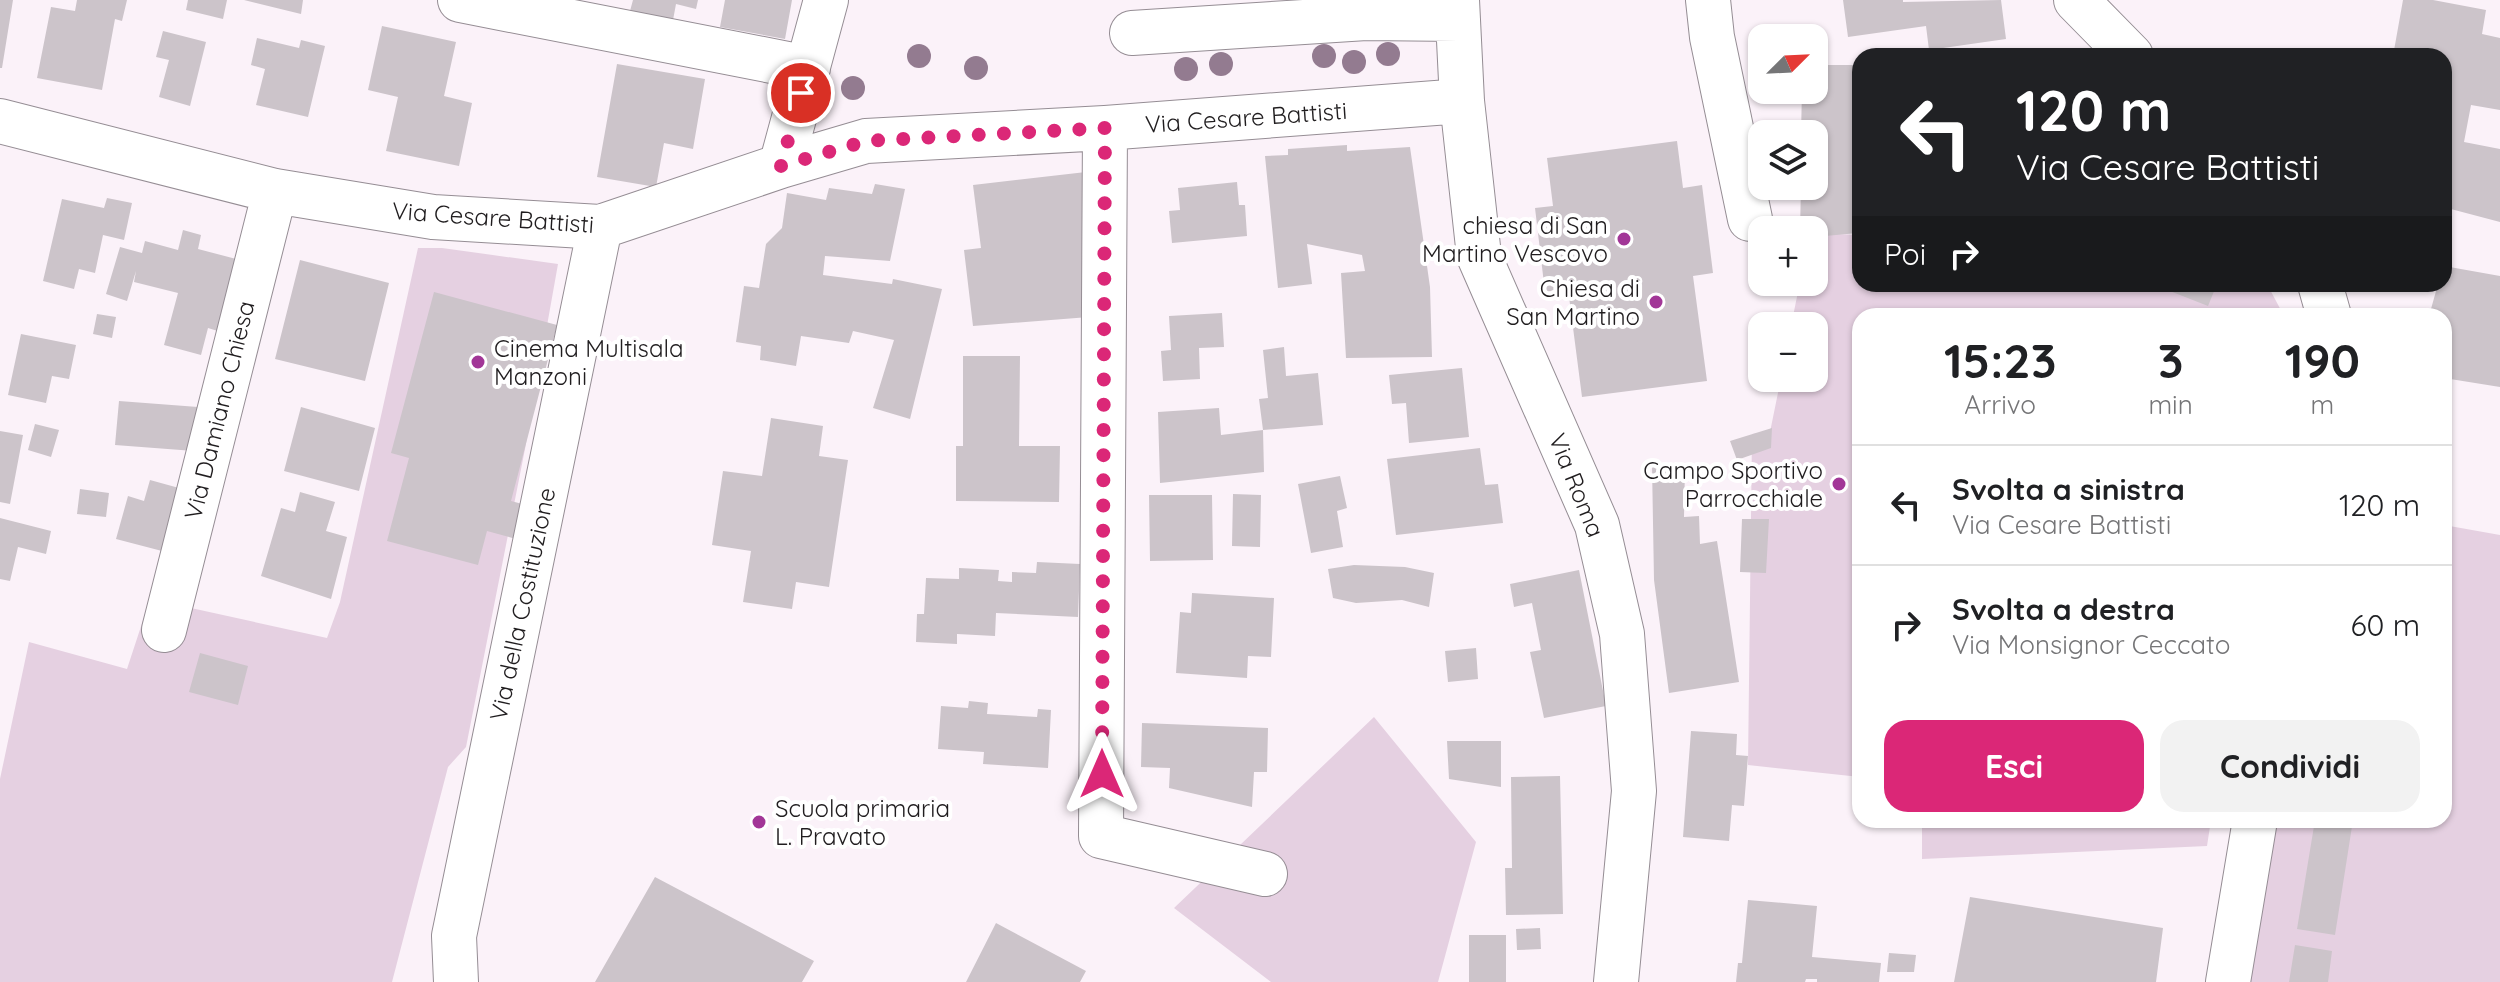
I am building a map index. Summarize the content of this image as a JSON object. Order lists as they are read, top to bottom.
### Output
{
  "streets": {
    "street": [
      "Via Cesare Battisti",
      "Via Damiano Chiesa",
      "Via Roma",
      "Via della Costituzione"
    ]
  },
  "crossings": [
    ["Via Cesare Battisti", "Via Damiano Chiesa"],
    ["Via Cesare Battisti", "Via Roma"],
    ["Via Cesare Battisti", "Via della Costituzione"]
  ],
  "places": [
    "chiesa di San Martino Vescovo",
    "Chiesa di San Martino",
    "Cinema Multisala Manzoni",
    "Campo Sportivo Parrocchiale",
    "Scuola primaria L. Pravato"
  ],
  "north": "top right",
  "page": {
    "map_buttons": ["+", "−"],
    "turn": ["120 m", "Via Cesare Battisti"],
    "then": "Poi",
    "eta": [
      "15:23",
      "Arrivo",
      "3",
      "min",
      "190",
      "m"
    ],
    "list": [
      {
        "name": "Svolta a sinistra",
        "note": "Via Cesare Battisti",
        "value": "120 m"
      },
      {
        "name": "Svolta a destra",
        "note": "Via Monsignor Ceccato",
        "value": "60 m"
      }
    ],
    "buttons": ["Esci", "Condividi"]
  }
}
